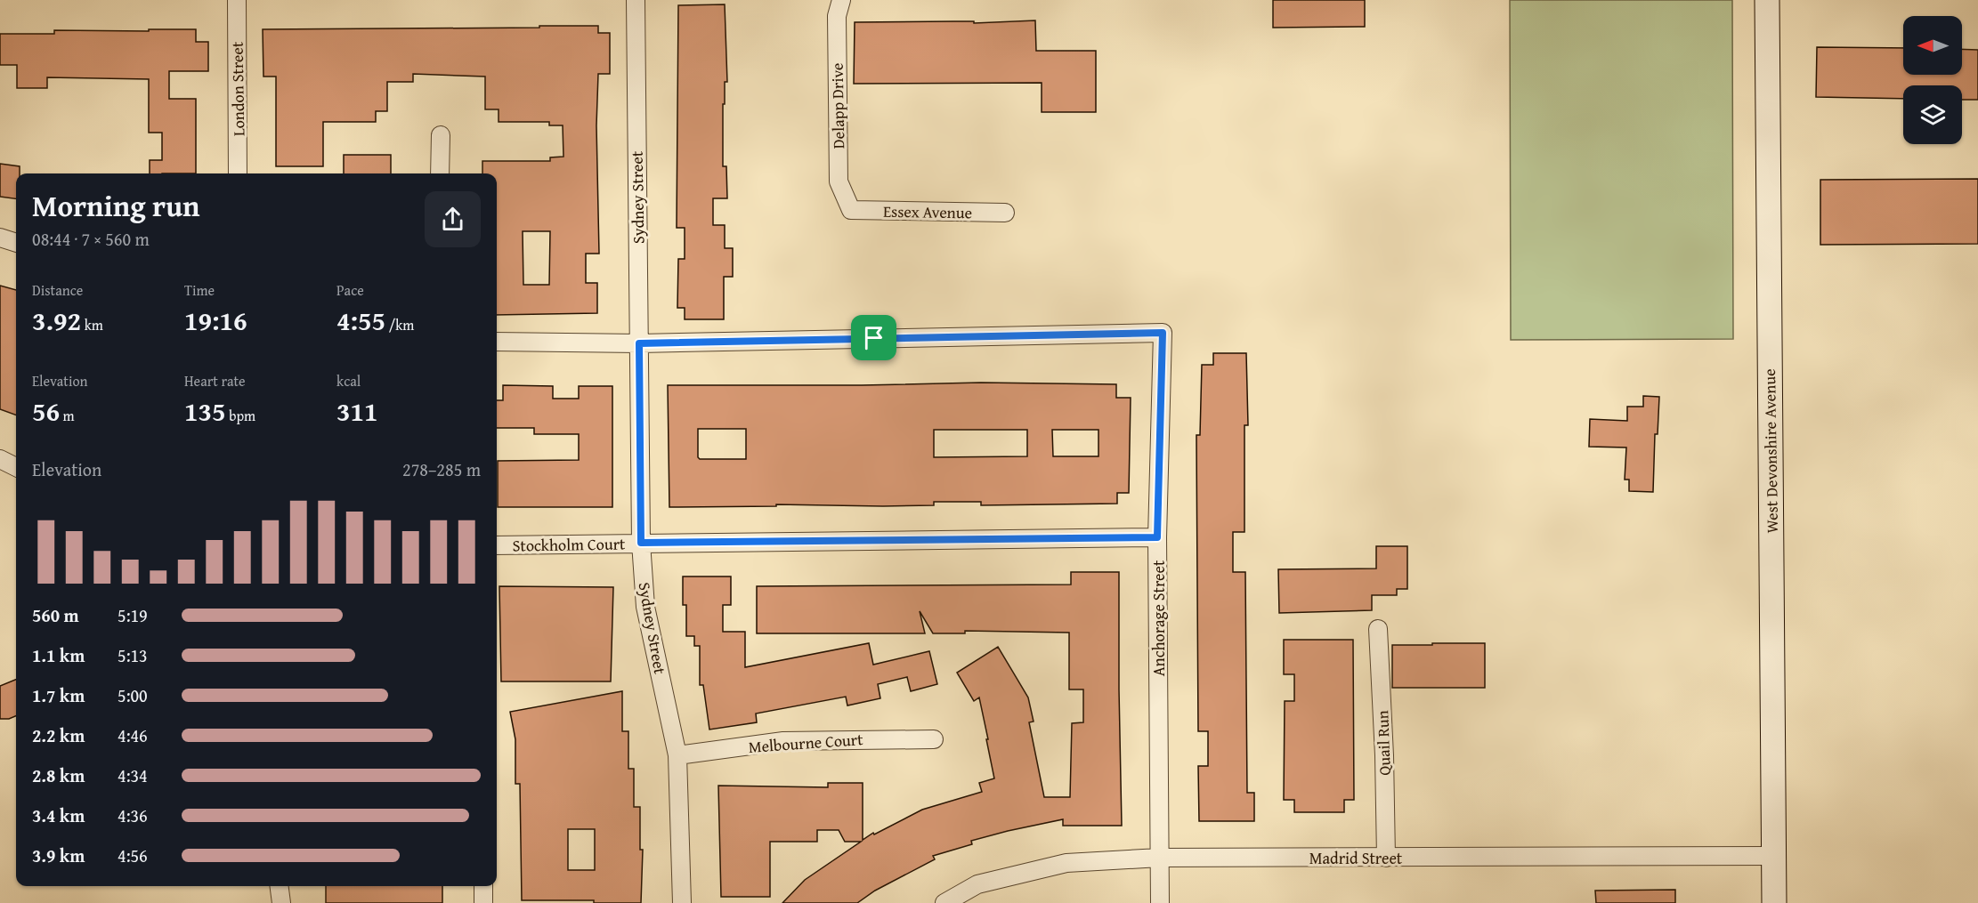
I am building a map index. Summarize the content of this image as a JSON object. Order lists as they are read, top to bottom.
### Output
{
  "streets": {
    "main road": ["West Devonshire Avenue"],
    "street": [
      "London Street",
      "Delapp Drive",
      "Sydney Street",
      "Essex Avenue",
      "Stockholm Court",
      "Anchorage Street",
      "Melbourne Court",
      "Quail Run",
      "Madrid Street"
    ]
  },
  "crossings": [
    ["Delapp Drive", "Essex Avenue"],
    ["Sydney Street", "Stockholm Court"],
    ["Sydney Street", "Anchorage Street"],
    ["Sydney Street", "Melbourne Court"],
    ["West Devonshire Avenue", "Madrid Street"],
    ["Stockholm Court", "Anchorage Street"],
    ["Anchorage Street", "Madrid Street"],
    ["Quail Run", "Madrid Street"]
  ],
  "north": "left",
  "page": {
    "heading": ["Morning run", "08:44 · 7 × 560 m"],
    "stats": [
      ["Distance", "3.92 km"],
      ["Time", "19:16"],
      ["Pace", "4:55 /km"],
      ["Elevation", "56 m"],
      ["Heart rate", "135 bpm"],
      ["kcal", "311"]
    ],
    "chart": ["Elevation", "278–285 m"],
    "list": [
      {
        "name": "560 m",
        "note": "5:19"
      },
      {
        "name": "1.1 km",
        "note": "5:13"
      },
      {
        "name": "1.7 km",
        "note": "5:00"
      },
      {
        "name": "2.2 km",
        "note": "4:46"
      },
      {
        "name": "2.8 km",
        "note": "4:34"
      },
      {
        "name": "3.4 km",
        "note": "4:36"
      },
      {
        "name": "3.9 km",
        "note": "4:56"
      }
    ]
  }
}
